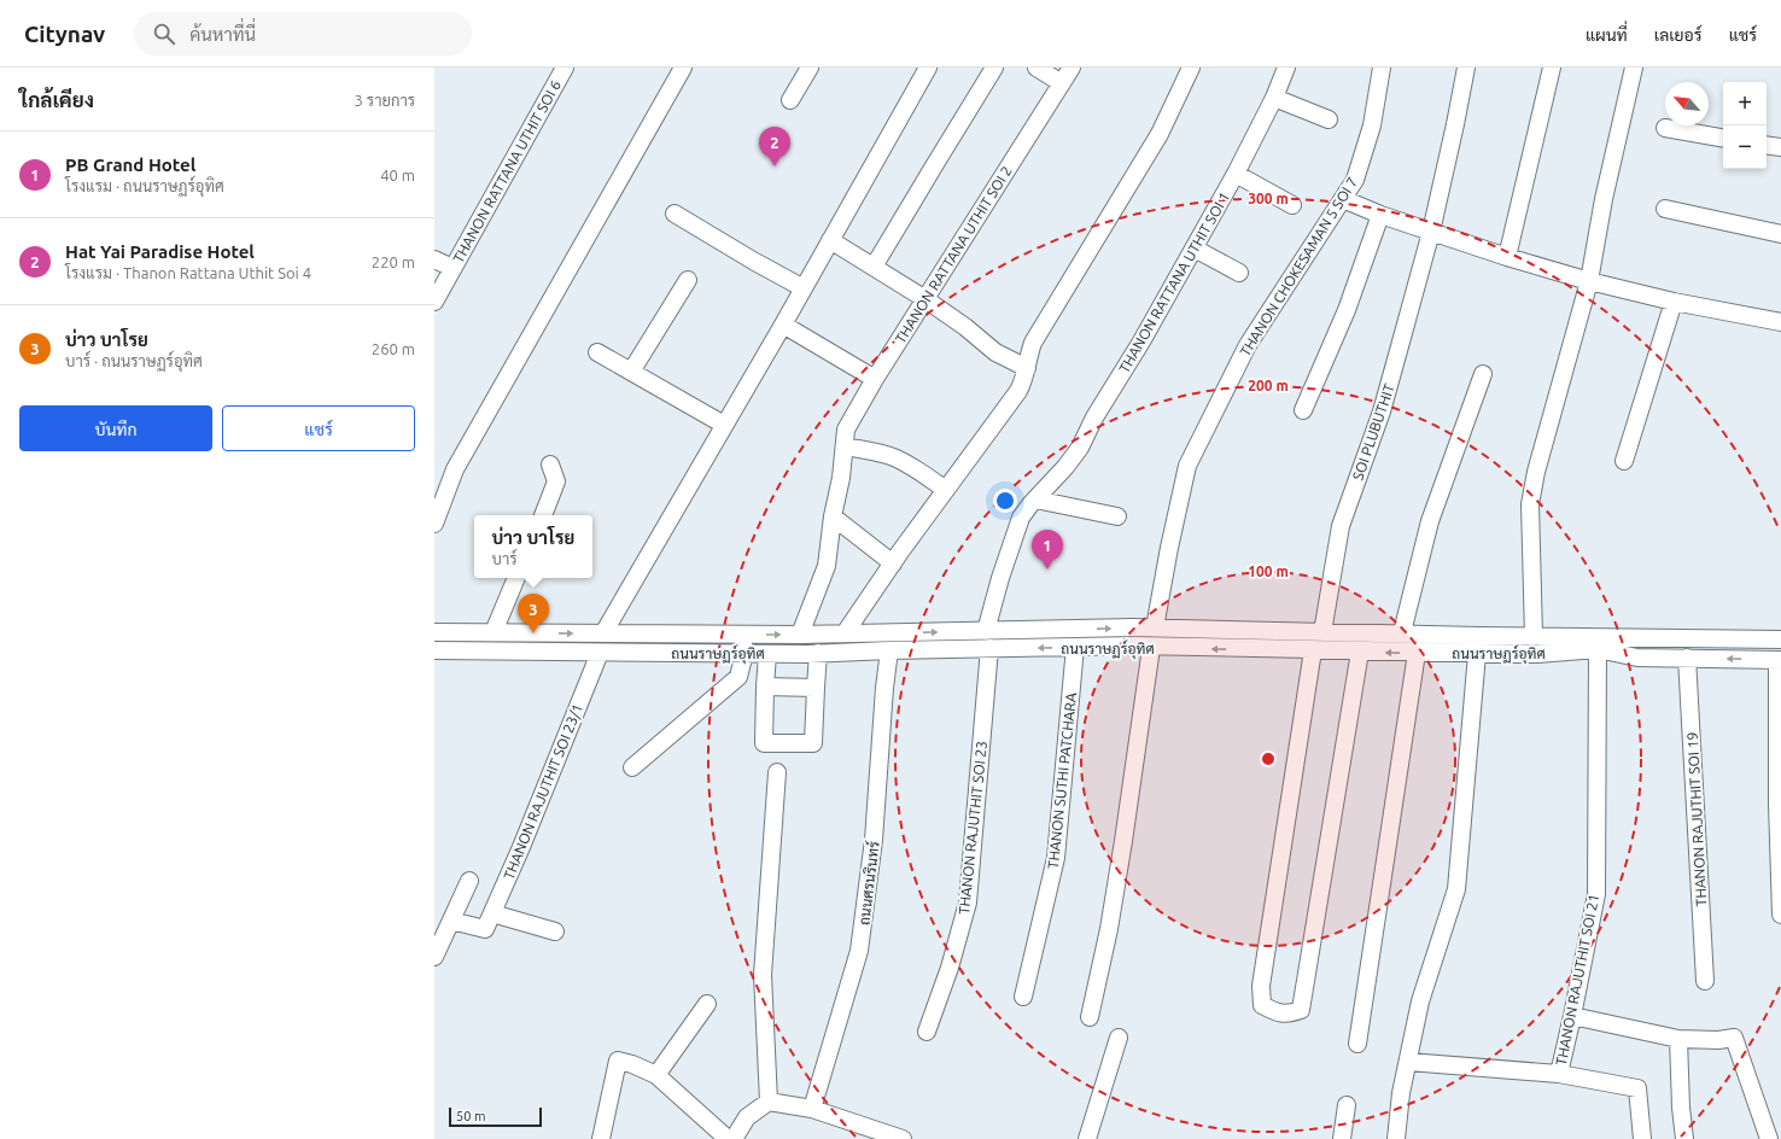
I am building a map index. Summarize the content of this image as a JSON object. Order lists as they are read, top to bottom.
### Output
{
  "streets": {
    "street": [
      "THANON RATTANA UTHIT SOI 6",
      "THANON RATTANA UTHIT SOI 2",
      "THANON CHOKESAMAN 5 SOI 7",
      "THANON RATTANA UTHIT SOI 1",
      "SOI PLUBUTHIT",
      "ถนนราษฏร์อุทิศ",
      "THANON SUTHI PATCHARA",
      "THANON RAJUTHIT SOI 23/1",
      "THANON RAJUTHIT SOI 19",
      "THANON RAJUTHIT SOI 23",
      "ถนนศรนรินทร์",
      "THANON RAJUTHIT SOI 21"
    ]
  },
  "crossings": [
    ["THANON RATTANA UTHIT SOI 2", "ถนนราษฏร์อุทิศ"],
    ["THANON CHOKESAMAN 5 SOI 7", "ถนนราษฏร์อุทิศ"],
    ["THANON RATTANA UTHIT SOI 1", "ถนนราษฏร์อุทิศ"],
    ["SOI PLUBUTHIT", "ถนนราษฏร์อุทิศ"],
    ["ถนนราษฏร์อุทิศ", "THANON SUTHI PATCHARA"],
    ["ถนนราษฏร์อุทิศ", "THANON RAJUTHIT SOI 23/1"],
    ["ถนนราษฏร์อุทิศ", "THANON RAJUTHIT SOI 19"],
    ["ถนนราษฏร์อุทิศ", "THANON RAJUTHIT SOI 23"],
    ["ถนนราษฏร์อุทิศ", "ถนนศรนรินทร์"],
    ["ถนนราษฏร์อุทิศ", "THANON RAJUTHIT SOI 21"]
  ],
  "scale_bar": "50 m",
  "north": "top left",
  "page": {
    "header": "Citynav",
    "search": "ค้นหาที่นี่",
    "nav": ["แผนที่", "เลเยอร์", "แชร์"],
    "heading": ["ใกล้เคียง", "3 รายการ"],
    "map_buttons": ["+", "−"],
    "pins": ["2", "1", "3"],
    "list": [
      {
        "mark": "1",
        "name": "PB Grand Hotel",
        "note": "โรงแรม · ถนนราษฏร์อุทิศ",
        "value": "40 m"
      },
      {
        "mark": "2",
        "name": "Hat Yai Paradise Hotel",
        "note": "โรงแรม · Thanon Rattana Uthit Soi 4",
        "value": "220 m"
      },
      {
        "mark": "3",
        "name": "บ่าว บาโรย",
        "note": "บาร์ · ถนนราษฏร์อุทิศ",
        "value": "260 m"
      }
    ],
    "buttons": ["บันทึก", "แชร์"],
    "popup": ["บ่าว บาโรย", "บาร์"],
    "scale": "50 m"
  },
  "rings": ["300 m", "200 m", "100 m"]
}
